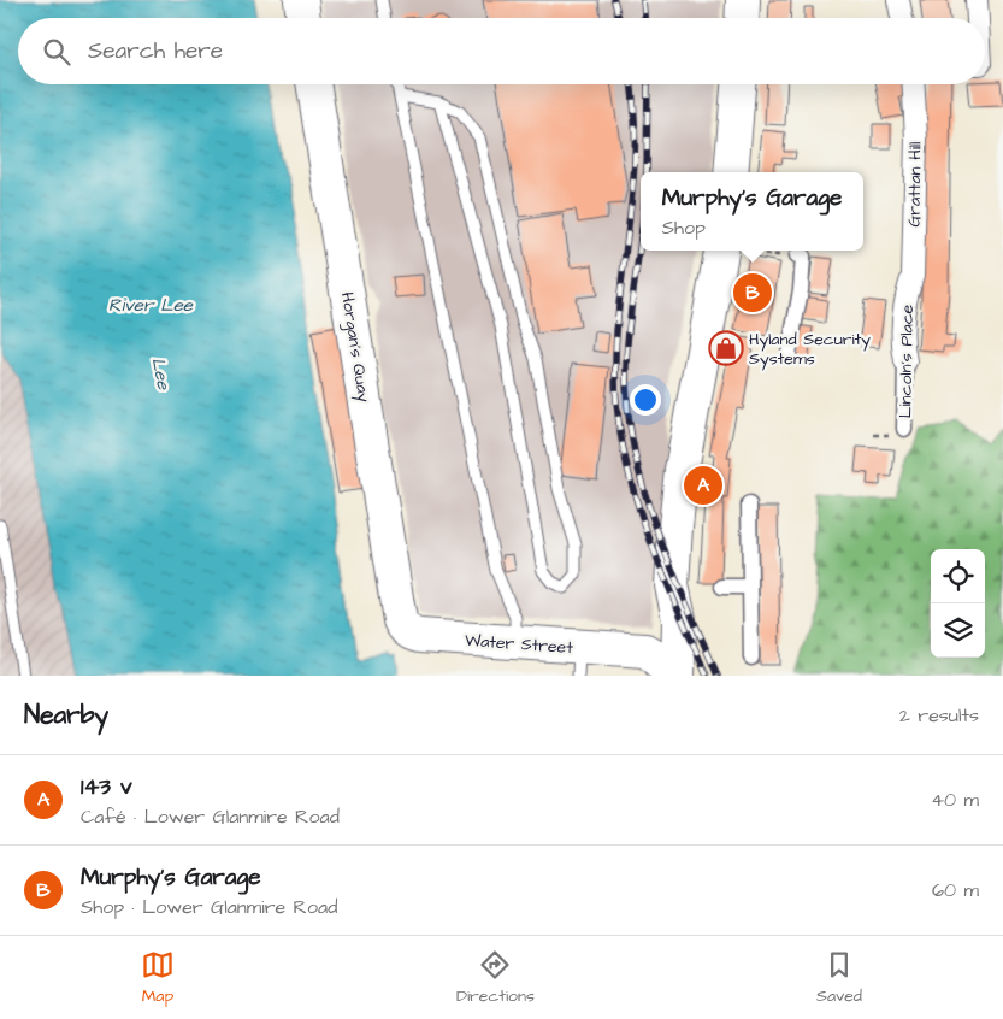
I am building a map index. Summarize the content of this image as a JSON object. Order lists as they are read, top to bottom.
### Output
{
  "streets": {
    "highway": ["Horgan's Quay", "Water Street"],
    "street": ["Grattan Hill", "Lincoln's Place"]
  },
  "crossings": [
    ["Grattan Hill", "Lincoln's Place"],
    ["Horgan's Quay", "Water Street"]
  ],
  "water": ["River Lee", "Lee"],
  "places": {
    "shop": ["Hyland Security Systems"]
  },
  "page": {
    "search": "Search here",
    "popup": ["Murphy's Garage", "Shop"],
    "pins": ["B", "A"],
    "heading": ["Nearby", "2 results"],
    "list": [
      {
        "mark": "A",
        "name": "143 v",
        "note": "Café · Lower Glanmire Road",
        "value": "40 m"
      },
      {
        "mark": "B",
        "name": "Murphy's Garage",
        "note": "Shop · Lower Glanmire Road",
        "value": "60 m"
      }
    ],
    "nav": ["Map", "Directions", "Saved"]
  }
}
